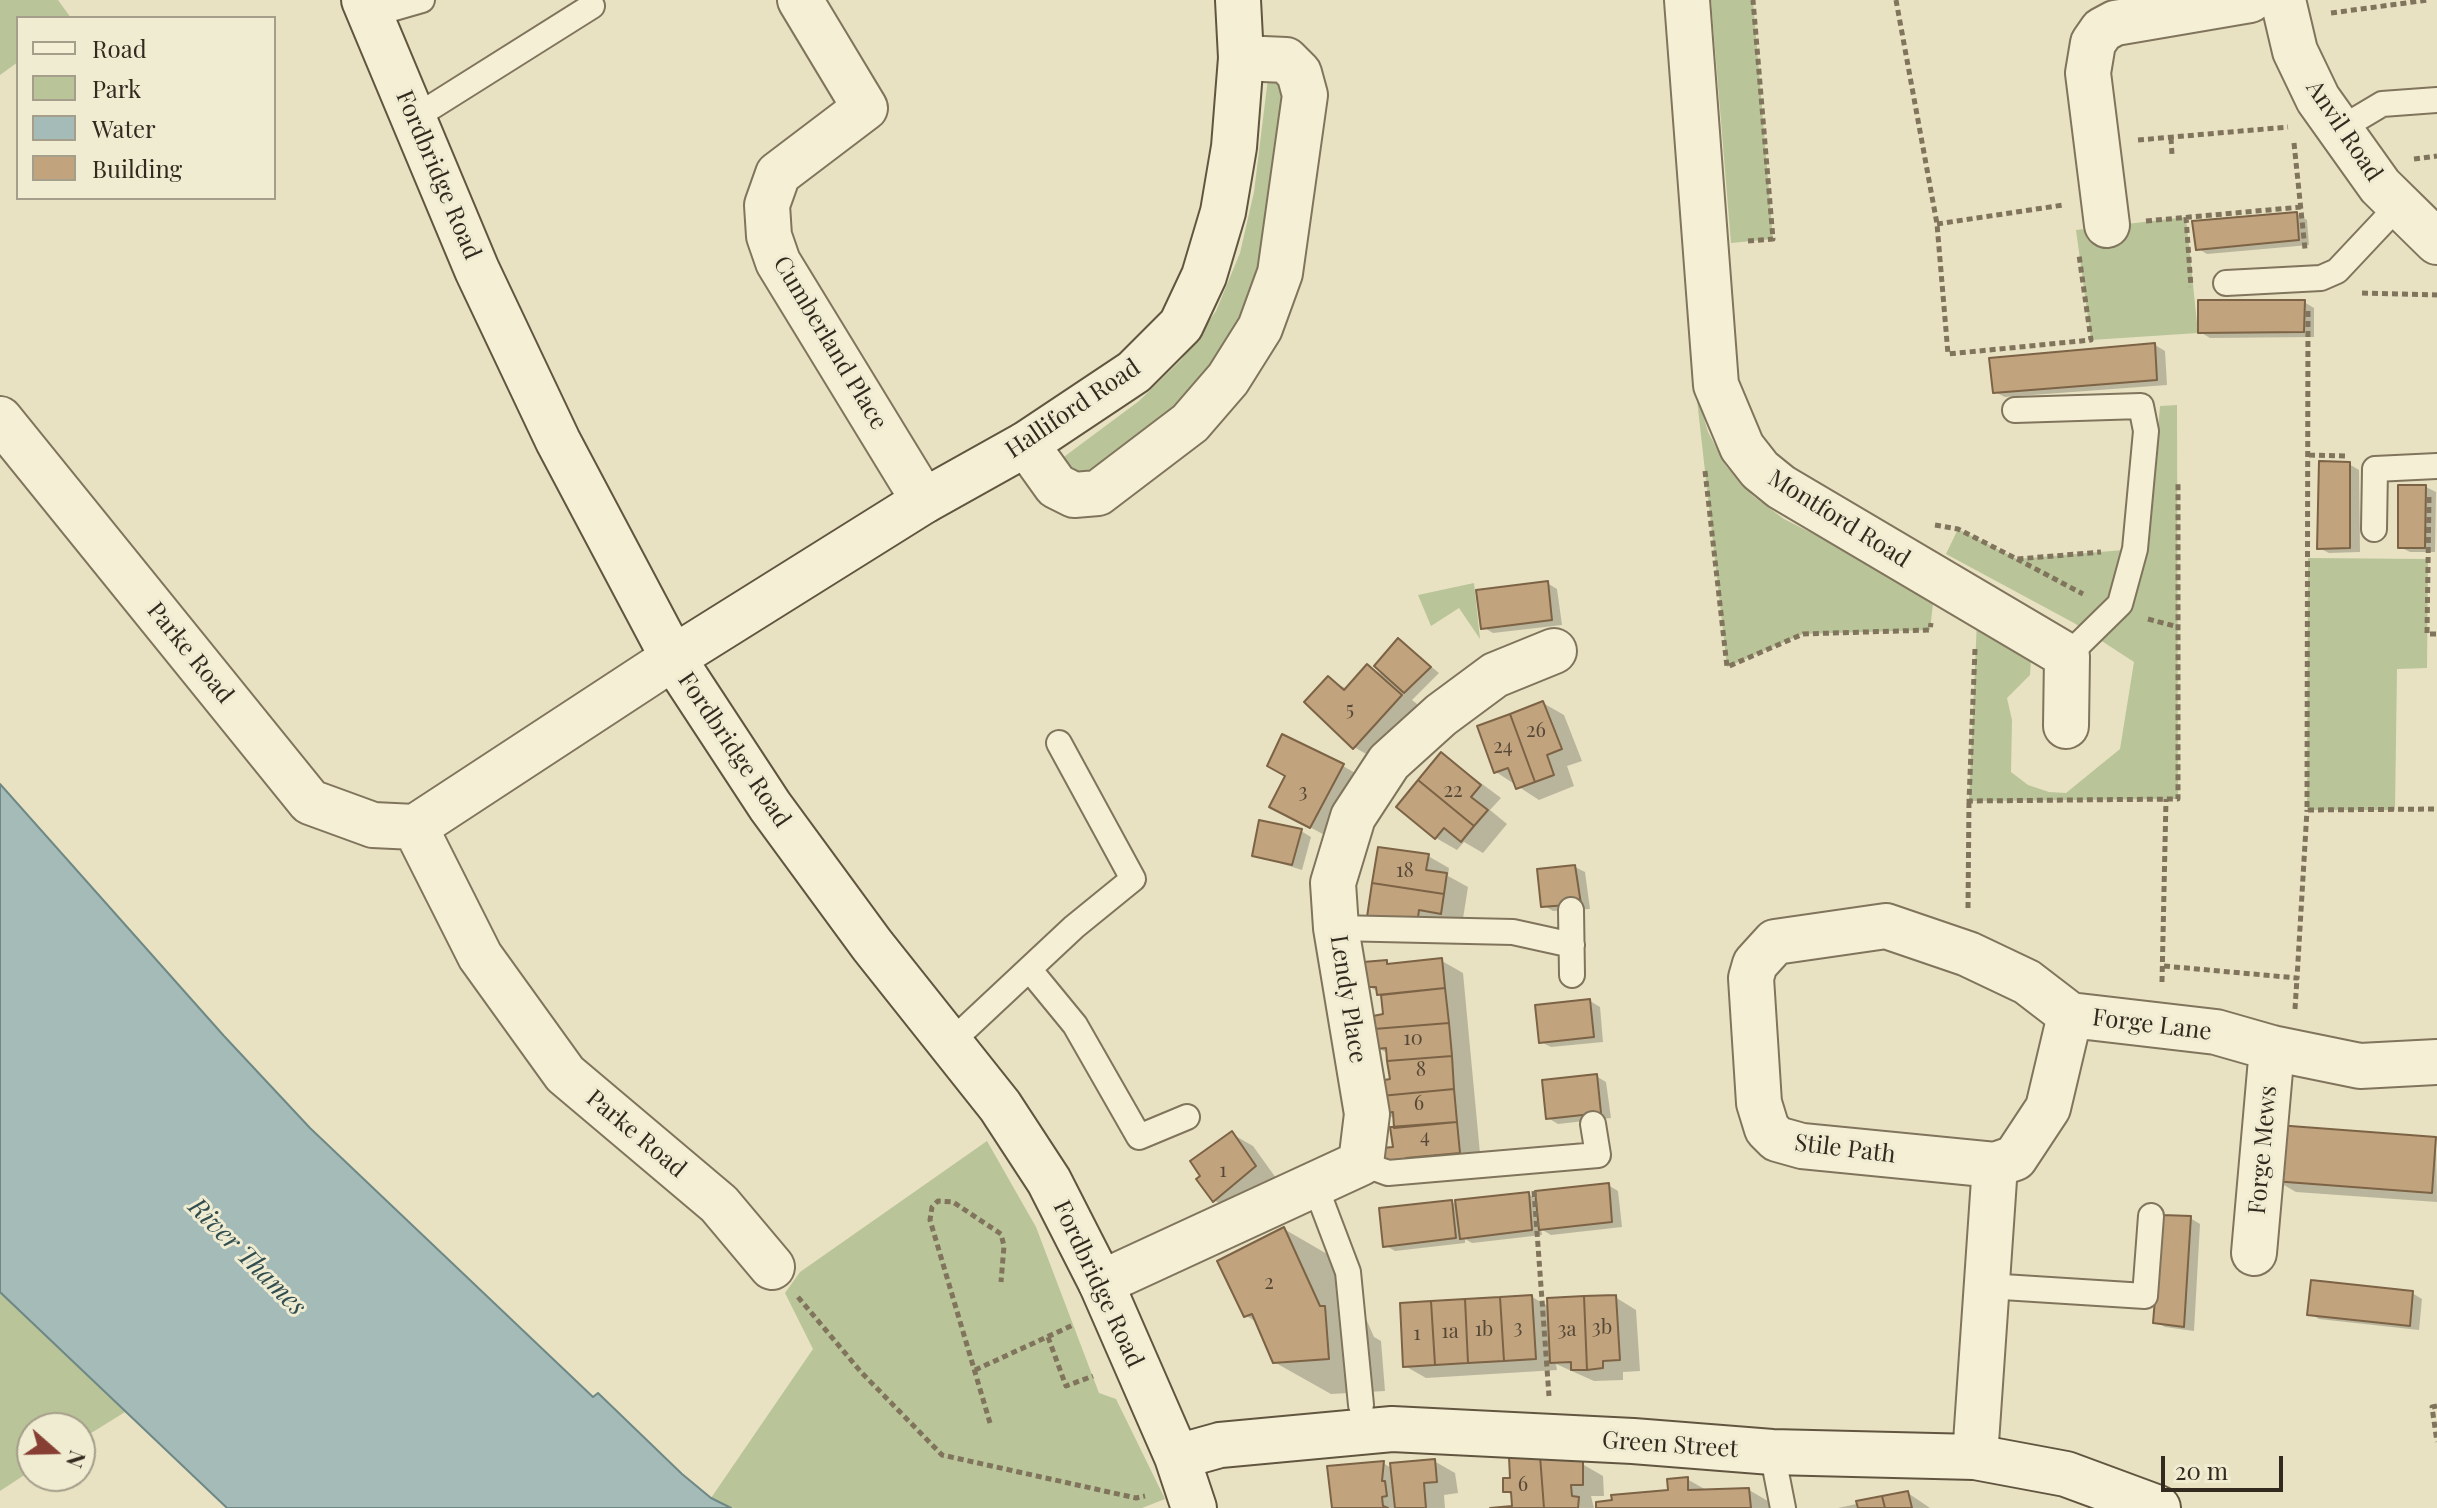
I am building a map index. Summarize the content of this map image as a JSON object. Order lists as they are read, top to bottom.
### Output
{
  "streets": {
    "street": [
      "Anvil Road",
      "Fordbridge Road",
      "Cumberland Place",
      "Halliford Road",
      "Montford Road",
      "Parke Road",
      "Lendy Place",
      "Forge Lane",
      "Stile Path",
      "Forge Mews",
      "Green Street"
    ]
  },
  "crossings": [
    ["Fordbridge Road", "Halliford Road"],
    ["Fordbridge Road", "Green Street"],
    ["Cumberland Place", "Halliford Road"],
    ["Forge Lane", "Stile Path"],
    ["Forge Lane", "Forge Mews"]
  ],
  "water": ["River Thames"],
  "house_numbers": [
    "5",
    "26",
    "24",
    "22",
    "3",
    "18",
    "10",
    "8",
    "6",
    "4",
    "1",
    "2",
    "3",
    "3b",
    "1b",
    "3a",
    "1a",
    "1",
    "6"
  ],
  "legend": [
    "Road",
    "Park",
    "Water",
    "Building"
  ],
  "scale_bar": "20 m",
  "north": "right"
}
